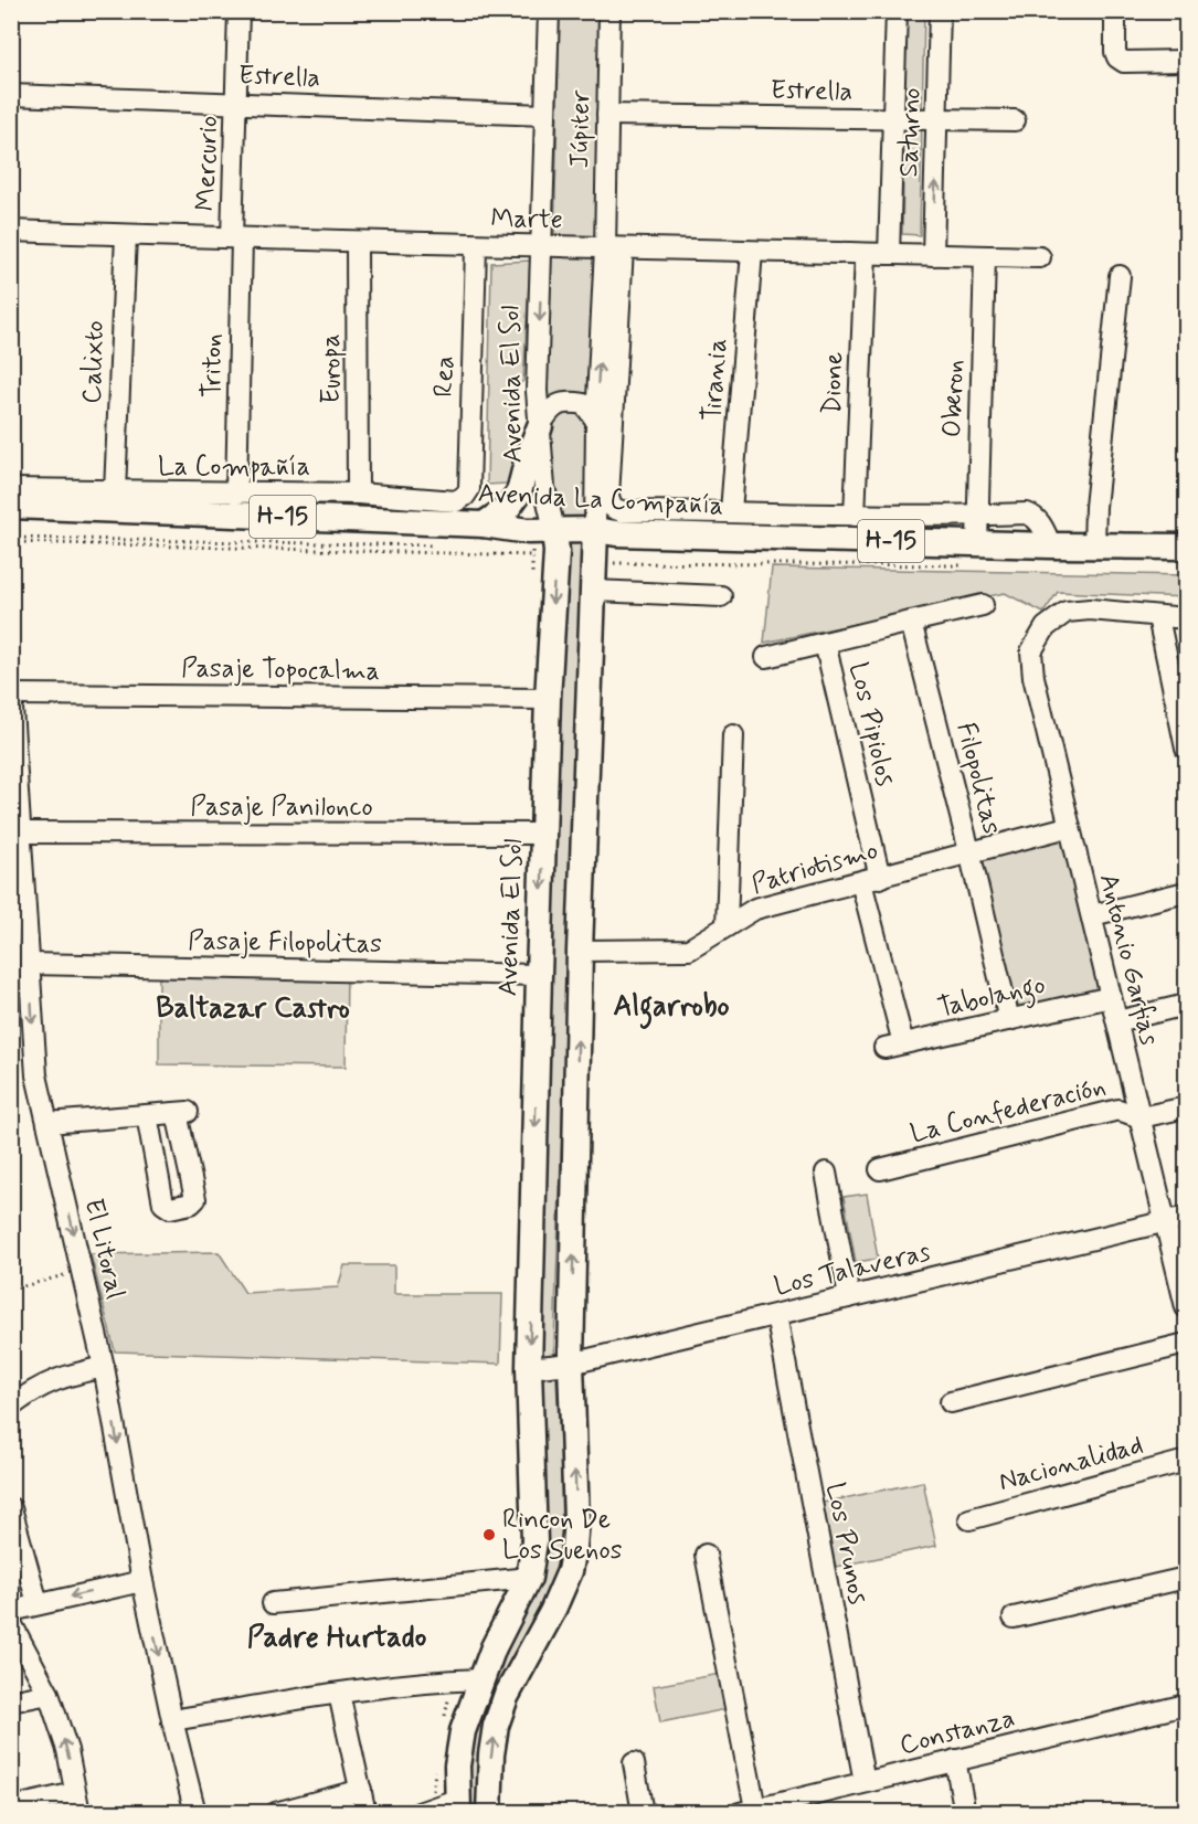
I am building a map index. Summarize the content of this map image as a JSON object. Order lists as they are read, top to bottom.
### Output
{
  "streets": {
    "main road": ["Avenida El Sol", "Avenida La Compañía", "H-15"],
    "street": [
      "Estrella",
      "Júpiter",
      "Saturno",
      "Mercurio",
      "Marte",
      "Calixto",
      "Triton",
      "Europa",
      "Rea",
      "Tirania",
      "Dione",
      "Oberon",
      "La Compañía",
      "Pasaje Topocalma",
      "Los Pipiolos",
      "Filopolitas",
      "Pasaje Panilonco",
      "Patriotismo",
      "Pasaje Filopolitas",
      "Antonio Garfias",
      "Tabolango",
      "La Confederación",
      "El Litoral",
      "Los Talaveras",
      "Nacionalidad",
      "Los Prunos",
      "Constanza"
    ]
  },
  "crossings": [
    ["Estrella", "Júpiter"],
    ["Estrella", "Saturno"],
    ["Estrella", "Mercurio"],
    ["Estrella", "Avenida El Sol"],
    ["Júpiter", "Marte"],
    ["Saturno", "Marte"],
    ["Mercurio", "Marte"],
    ["Mercurio", "Triton"],
    ["Marte", "Calixto"],
    ["Marte", "Triton"],
    ["Marte", "Europa"],
    ["Marte", "Rea"],
    ["Marte", "Tirania"],
    ["Marte", "Dione"],
    ["Marte", "Avenida El Sol"],
    ["Marte", "Oberon"],
    ["Calixto", "La Compañía"],
    ["Triton", "La Compañía"],
    ["Europa", "La Compañía"],
    ["Rea", "La Compañía"],
    ["Avenida El Sol", "Avenida La Compañía"],
    ["Avenida El Sol", "Pasaje Topocalma"],
    ["Avenida El Sol", "Pasaje Panilonco"],
    ["Avenida El Sol", "Pasaje Filopolitas"],
    ["Avenida El Sol", "Los Talaveras"],
    ["Oberon", "Avenida La Compañía"],
    ["Pasaje Topocalma", "El Litoral"],
    ["Los Pipiolos", "Patriotismo"],
    ["Los Pipiolos", "Tabolango"],
    ["Filopolitas", "Patriotismo"],
    ["Filopolitas", "Tabolango"],
    ["Pasaje Panilonco", "El Litoral"],
    ["Patriotismo", "Antonio Garfias"],
    ["Pasaje Filopolitas", "El Litoral"],
    ["Antonio Garfias", "Tabolango"],
    ["Antonio Garfias", "La Confederación"],
    ["Antonio Garfias", "Los Talaveras"],
    ["Los Talaveras", "Los Prunos"],
    ["Los Prunos", "Constanza"]
  ],
  "districts": ["Algarrobo", "Baltazar Castro", "Padre Hurtado"],
  "places": ["Rincon De Los Suenos"]
}
